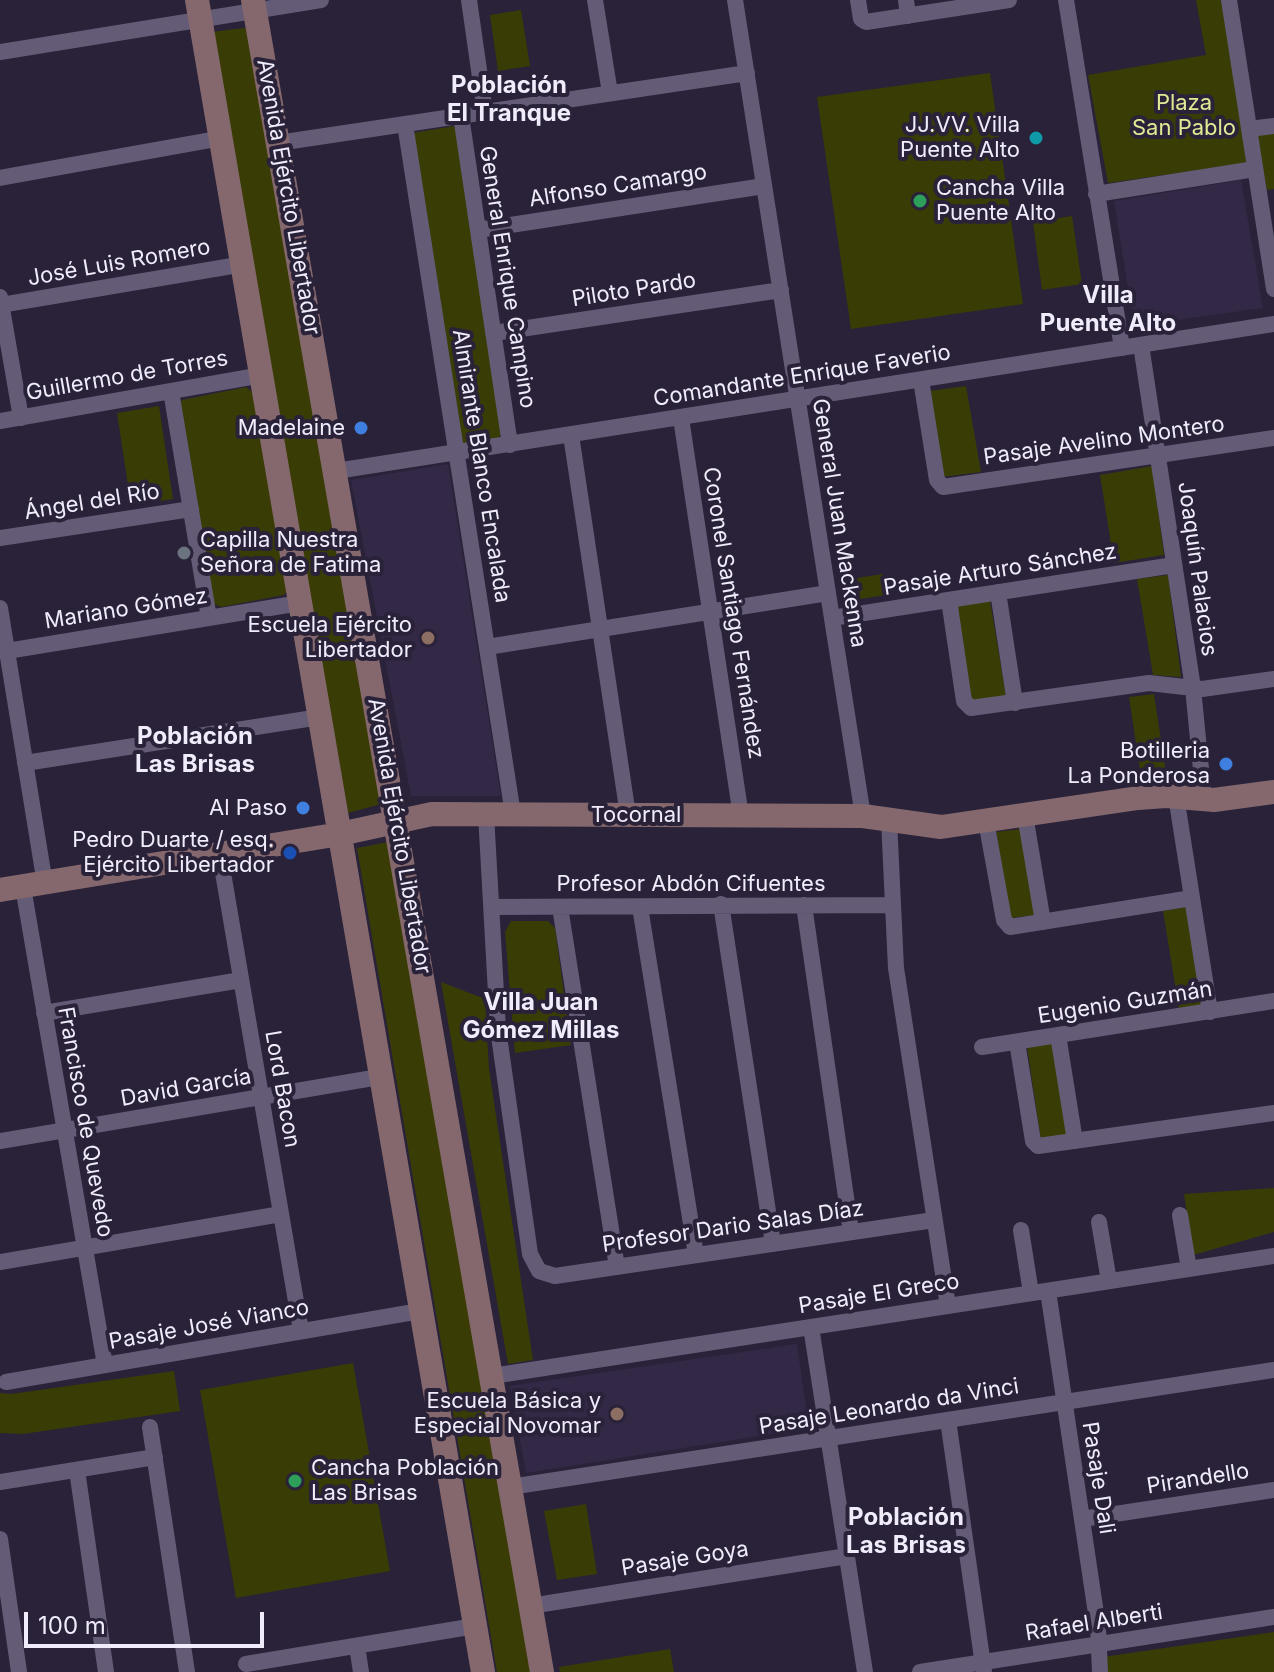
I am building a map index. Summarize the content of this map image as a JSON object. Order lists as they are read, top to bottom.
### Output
{
  "streets": {
    "main road": ["Avenida Ejército Libertador", "Tocornal"],
    "street": [
      "Alfonso Camargo",
      "José Luis Romero",
      "General Enrique Campino",
      "Piloto Pardo",
      "Guillermo de Torres",
      "Comandante Enrique Faverio",
      "Pasaje Avelino Montero",
      "Almirante Blanco Encalada",
      "Ángel del Río",
      "General Juan Mackenna",
      "Joaquín Palacios",
      "Pasaje Arturo Sánchez",
      "Mariano Gómez",
      "Coronel Santiago Fernández",
      "Profesor Abdón Cifuentes",
      "Eugenio Guzmán",
      "David García",
      "Lord Bacon",
      "Francisco de Quevedo",
      "Profesor Dario Salas Díaz",
      "Pasaje El Greco",
      "Pasaje José Vianco",
      "Pasaje Leonardo da Vinci",
      "Pasaje Dali",
      "Pirandello",
      "Pasaje Goya",
      "Rafael Alberti"
    ]
  },
  "crossings": [
    ["Alfonso Camargo", "General Enrique Campino"],
    ["Alfonso Camargo", "General Juan Mackenna"],
    ["Avenida Ejército Libertador", "Comandante Enrique Faverio"],
    ["Avenida Ejército Libertador", "Tocornal"],
    ["Avenida Ejército Libertador", "Pasaje El Greco"],
    ["Avenida Ejército Libertador", "Pasaje Leonardo da Vinci"],
    ["Avenida Ejército Libertador", "Pasaje Goya"],
    ["General Enrique Campino", "Piloto Pardo"],
    ["General Enrique Campino", "Comandante Enrique Faverio"],
    ["Piloto Pardo", "General Juan Mackenna"],
    ["Comandante Enrique Faverio", "Pasaje Avelino Montero"],
    ["Comandante Enrique Faverio", "Almirante Blanco Encalada"],
    ["Comandante Enrique Faverio", "General Juan Mackenna"],
    ["Comandante Enrique Faverio", "Joaquín Palacios"],
    ["Comandante Enrique Faverio", "Coronel Santiago Fernández"],
    ["Pasaje Avelino Montero", "Joaquín Palacios"],
    ["Almirante Blanco Encalada", "Tocornal"],
    ["General Juan Mackenna", "Pasaje Arturo Sánchez"],
    ["General Juan Mackenna", "Tocornal"],
    ["Joaquín Palacios", "Pasaje Arturo Sánchez"],
    ["Joaquín Palacios", "Tocornal"],
    ["Mariano Gómez", "Francisco de Quevedo"],
    ["Coronel Santiago Fernández", "Tocornal"],
    ["Tocornal", "Lord Bacon"],
    ["Tocornal", "Francisco de Quevedo"],
    ["Profesor Abdón Cifuentes", "Profesor Dario Salas Díaz"],
    ["David García", "Lord Bacon"],
    ["David García", "Francisco de Quevedo"],
    ["Lord Bacon", "Pasaje José Vianco"],
    ["Francisco de Quevedo", "Pasaje José Vianco"],
    ["Pasaje El Greco", "Pasaje Dali"],
    ["Pasaje Leonardo da Vinci", "Pasaje Dali"],
    ["Pasaje Dali", "Pirandello"],
    ["Pasaje Dali", "Rafael Alberti"]
  ],
  "districts": [
    "Población El Tranque",
    "Villa Puente Alto",
    "Población Las Brisas",
    "Villa Juan Gómez Millas",
    "Población Las Brisas"
  ],
  "parks": ["Plaza San Pablo"],
  "places": [
    "JJ.VV. Villa Puente Alto",
    "Cancha Villa Puente Alto",
    "Madelaine",
    "Capilla Nuestra Señora de Fatima",
    "Escuela Ejército Libertador",
    "Botilleria La Ponderosa",
    "Al Paso",
    "Pedro Duarte / esq. Ejército Libertador",
    "Escuela Básica y Especial Novomar",
    "Cancha Población Las Brisas"
  ],
  "scale_bar": "100 m"
}
